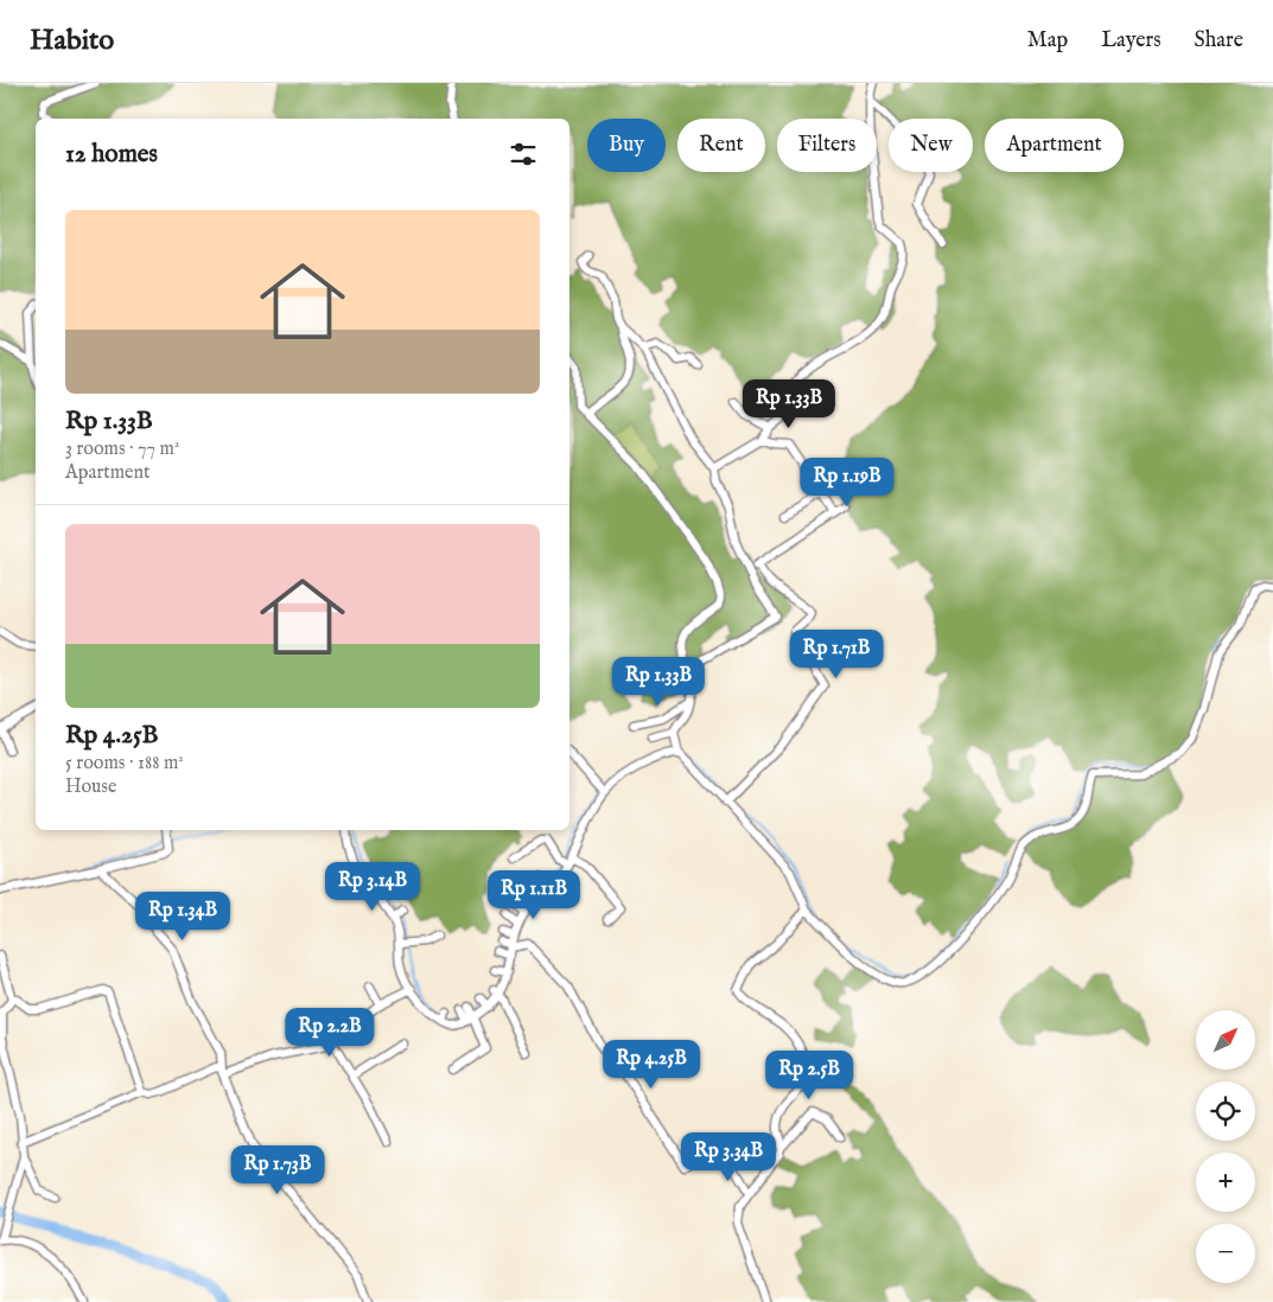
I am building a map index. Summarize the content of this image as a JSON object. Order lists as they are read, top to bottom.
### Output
{
  "north": "top right",
  "page": {
    "header": "Habito",
    "nav": ["Map", "Layers", "Share"],
    "chip": [
      "Buy",
      "Rent",
      "Filters",
      "New",
      "Apartment"
    ],
    "heading": "12 homes",
    "list": [
      {
        "name": "Rp 1.33B",
        "note": "3 rooms · 77 m² · Apartment"
      },
      {
        "name": "Rp 4.25B",
        "note": "5 rooms · 188 m² · House"
      }
    ],
    "price": [
      "Rp 1.33B",
      "Rp 1.19B",
      "Rp 1.71B",
      "Rp 1.33B",
      "Rp 3.14B",
      "Rp 1.11B",
      "Rp 1.34B",
      "Rp 2.2B",
      "Rp 4.25B",
      "Rp 2.5B",
      "Rp 3.34B",
      "Rp 1.73B"
    ],
    "map_buttons": ["+", "−"]
  }
}
